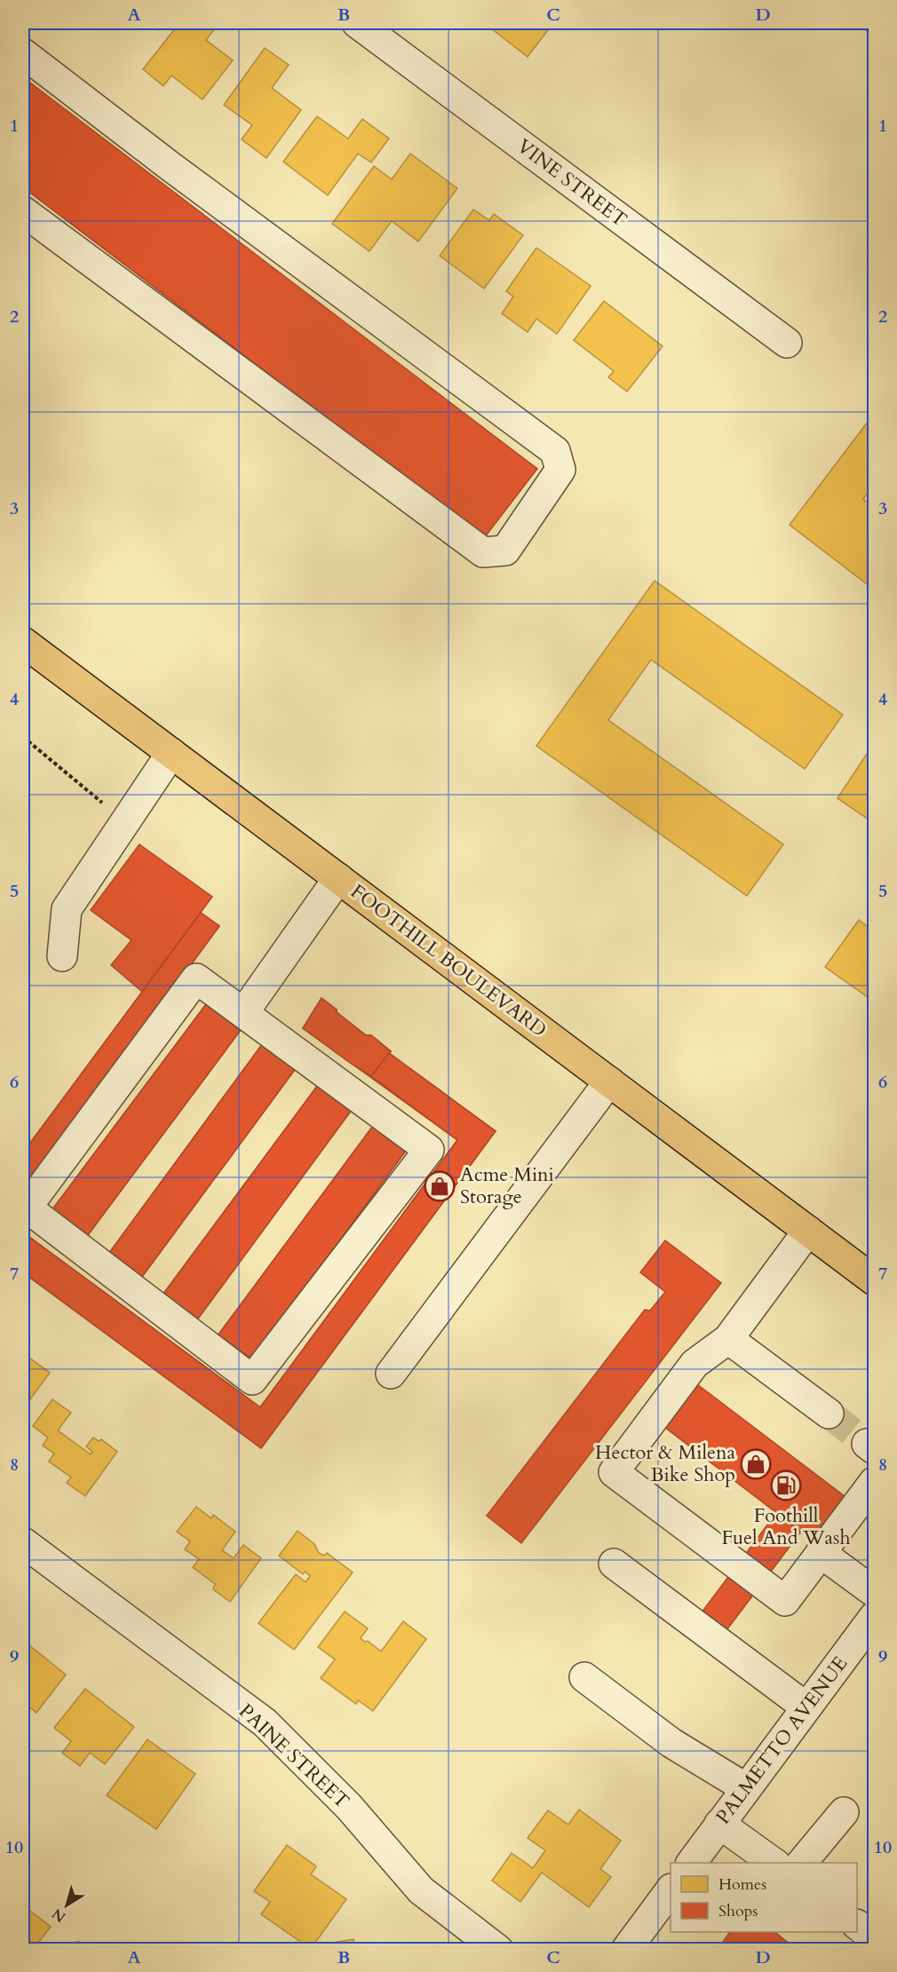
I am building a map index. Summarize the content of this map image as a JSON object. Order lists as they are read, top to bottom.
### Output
{
  "streets": {
    "main road": ["FOOTHILL BOULEVARD"],
    "street": ["VINE STREET", "PALMETTO AVENUE", "PAINE STREET"]
  },
  "places": {
    "shop": ["Acme Mini Storage", "Hector & Milena Bike Shop"],
    "fuel station": ["Foothill Fuel And Wash"]
  },
  "legend": ["Homes", "Shops"],
  "north": "bottom left",
  "grid": {
    "columns": [
      "A",
      "B",
      "C",
      "D"
    ],
    "rows": [
      "1",
      "2",
      "3",
      "4",
      "5",
      "6",
      "7",
      "8",
      "9",
      "10"
    ]
  }
}
